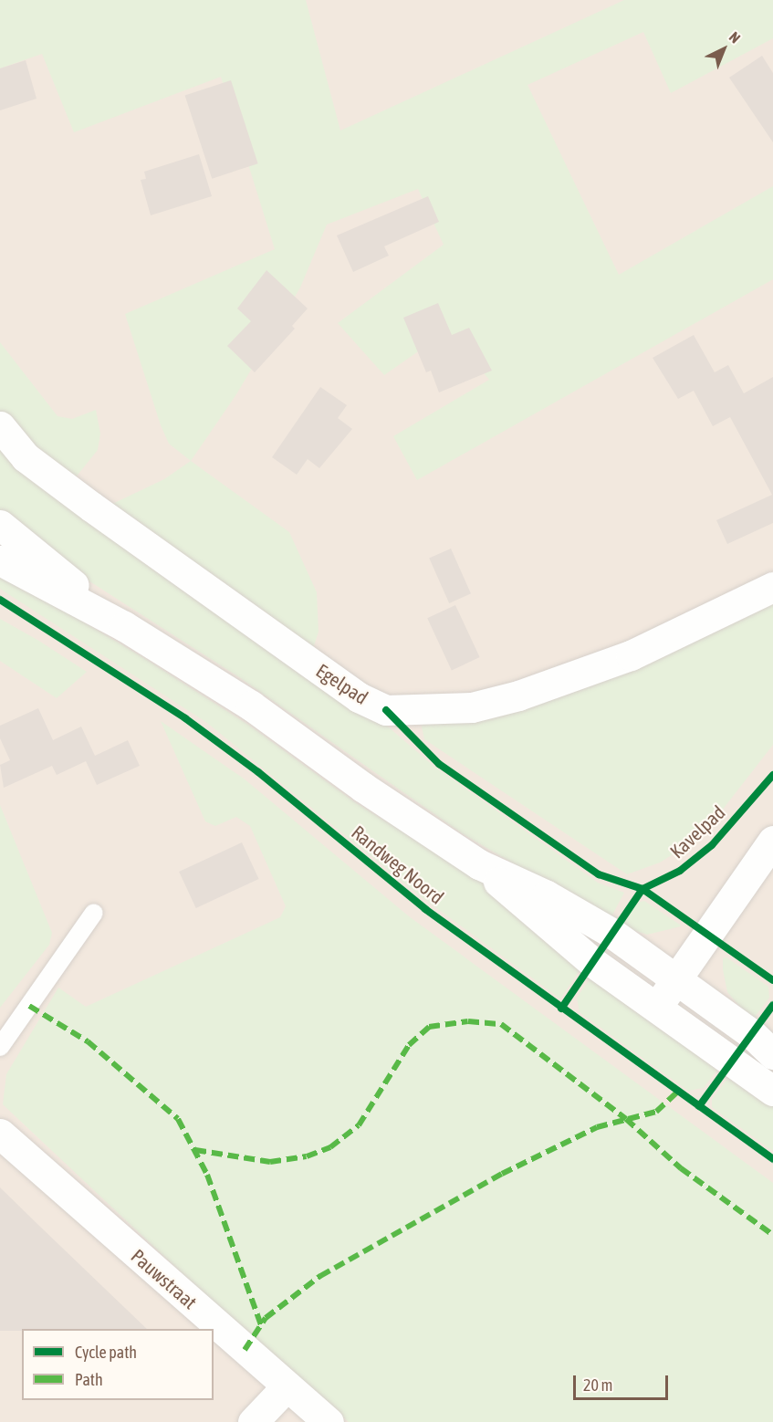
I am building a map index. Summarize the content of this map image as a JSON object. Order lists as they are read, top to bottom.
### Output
{
  "streets": {
    "street": ["Egelpad", "Randweg Noord", "Pauwstraat"],
    "cycle path": ["Kavelpad"]
  },
  "legend": ["Cycle path", "Path"],
  "scale_bar": "20 m",
  "north": "top right"
}
